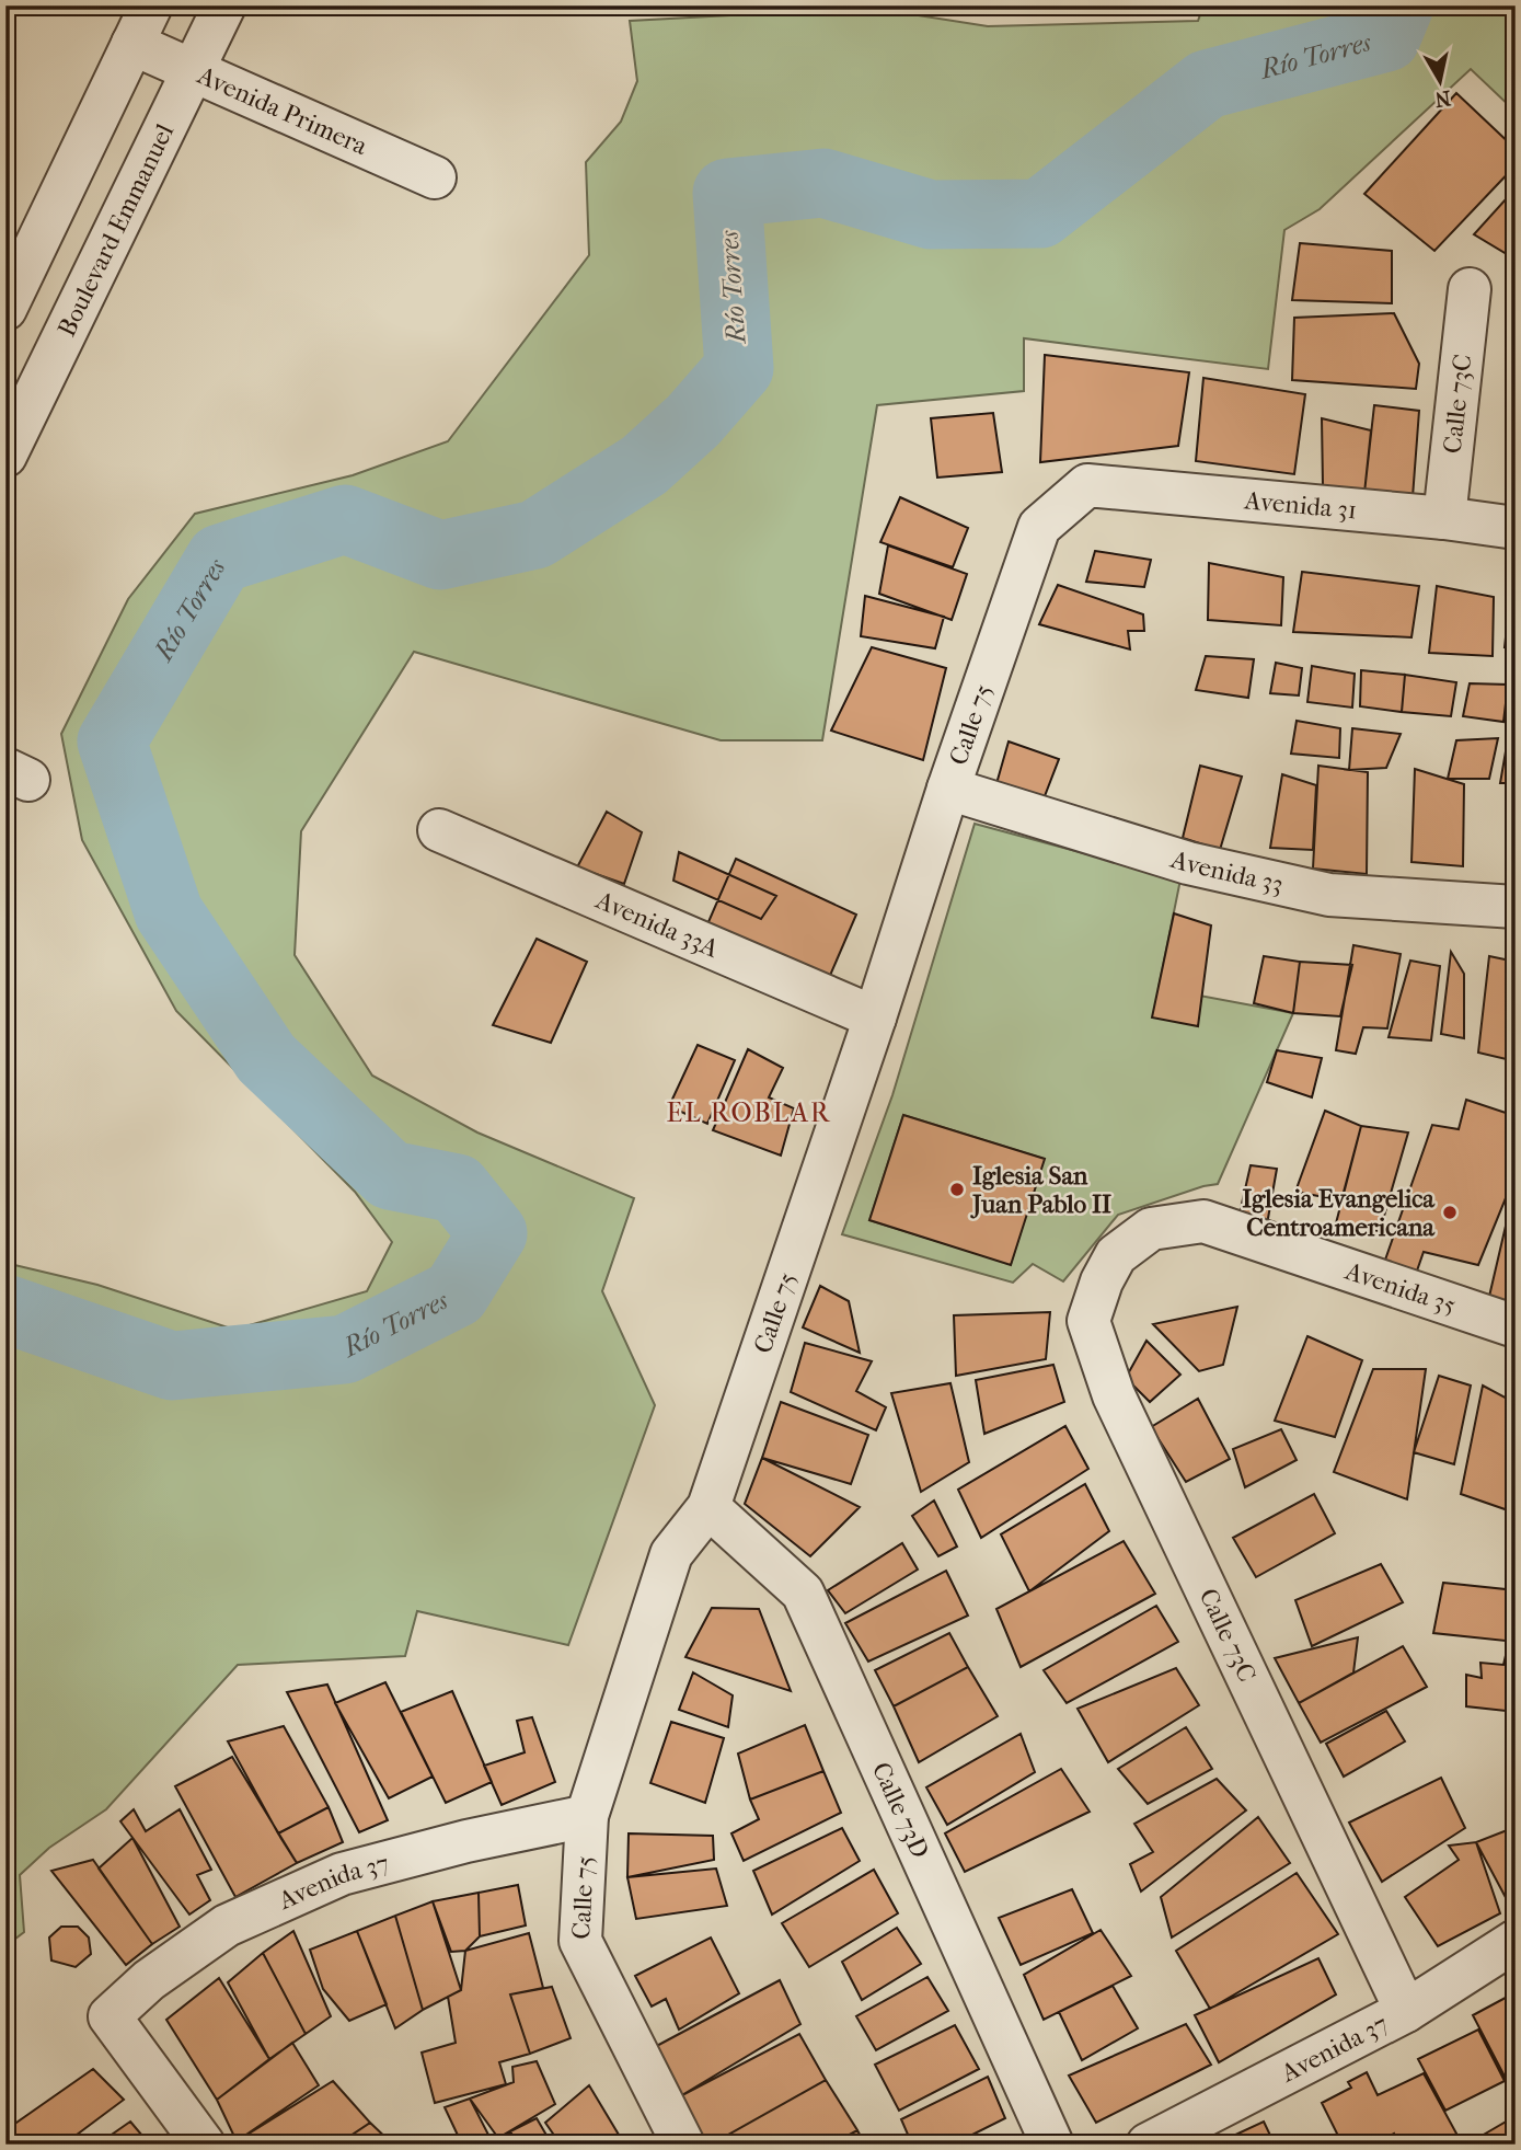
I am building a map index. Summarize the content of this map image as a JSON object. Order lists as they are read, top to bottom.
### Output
{
  "streets": {
    "street": [
      "Avenida Primera",
      "Boulevard Emmanuel",
      "Calle 73C",
      "Avenida 31",
      "Calle 75",
      "Avenida 33",
      "Avenida 33A",
      "Avenida 35",
      "Calle 73D",
      "Avenida 37"
    ]
  },
  "crossings": [
    ["Avenida Primera", "Boulevard Emmanuel"],
    ["Calle 73C", "Avenida 31"],
    ["Calle 73C", "Avenida 35"],
    ["Calle 73C", "Avenida 37"],
    ["Avenida 31", "Calle 75"],
    ["Calle 75", "Avenida 33"],
    ["Calle 75", "Avenida 33A"],
    ["Calle 75", "Calle 73D"],
    ["Calle 75", "Avenida 37"]
  ],
  "districts": ["EL ROBLAR"],
  "water": ["Río Torres"],
  "places": ["Iglesia San Juan Pablo II", "Iglesia Evangelica Centroamericana"],
  "north": "bottom"
}
